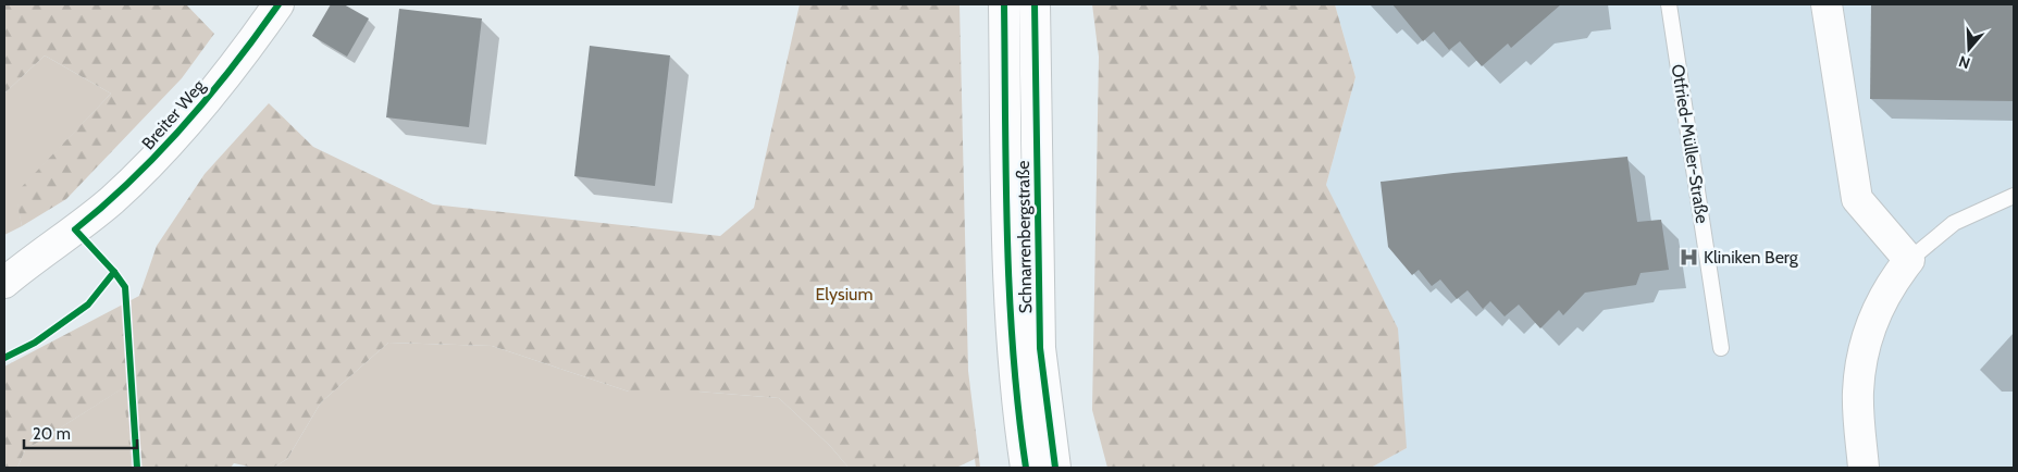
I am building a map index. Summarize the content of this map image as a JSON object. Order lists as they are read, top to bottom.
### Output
{
  "streets": {
    "street": ["Breiter Weg", "Schnarrenbergstraße"],
    "lane": ["Otfried-Müller-Straße"]
  },
  "parks": ["Elysium"],
  "places": {
    "hospital": ["Kliniken Berg"]
  },
  "scale_bar": "20 m",
  "north": "bottom"
}
